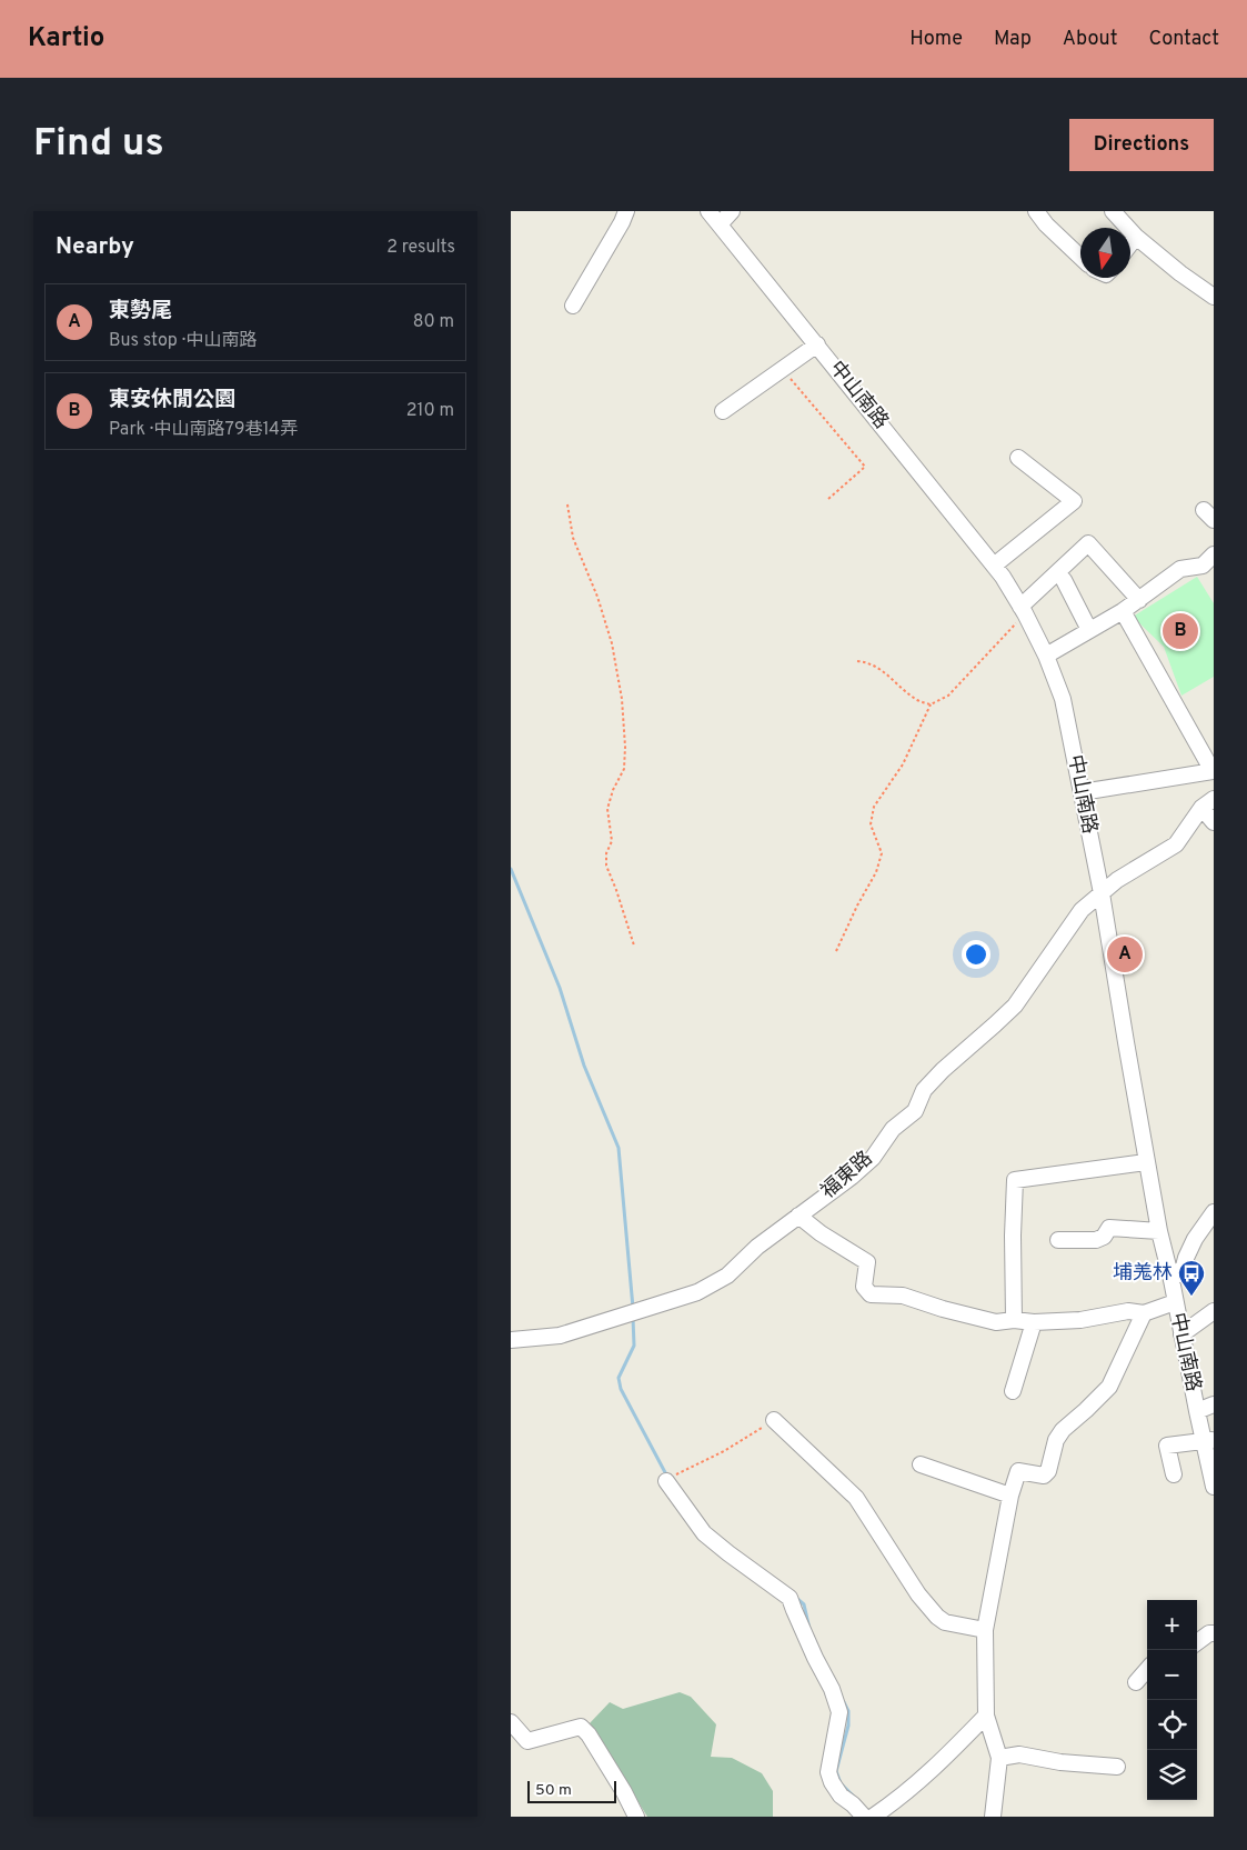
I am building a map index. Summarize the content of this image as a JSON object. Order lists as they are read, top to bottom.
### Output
{
  "streets": {
    "street": ["中山南路", "福東路"]
  },
  "crossings": [
    ["中山南路", "福東路"]
  ],
  "places": {
    "bus stop": ["埔羗林"]
  },
  "scale_bar": "50 m",
  "north": "bottom",
  "page": {
    "header": "Kartio",
    "nav": [
      "Home",
      "Map",
      "About",
      "Contact"
    ],
    "buttons": "Directions",
    "title": "Find us",
    "heading": ["Nearby", "2 results"],
    "list": [
      {
        "mark": "A",
        "name": "東勢尾",
        "note": "Bus stop · 中山南路",
        "value": "80 m"
      },
      {
        "mark": "B",
        "name": "東安休閒公園",
        "note": "Park · 中山南路79巷14弄",
        "value": "210 m"
      }
    ],
    "pins": ["B", "A"],
    "map_buttons": ["+", "−"],
    "scale": "50 m"
  }
}
